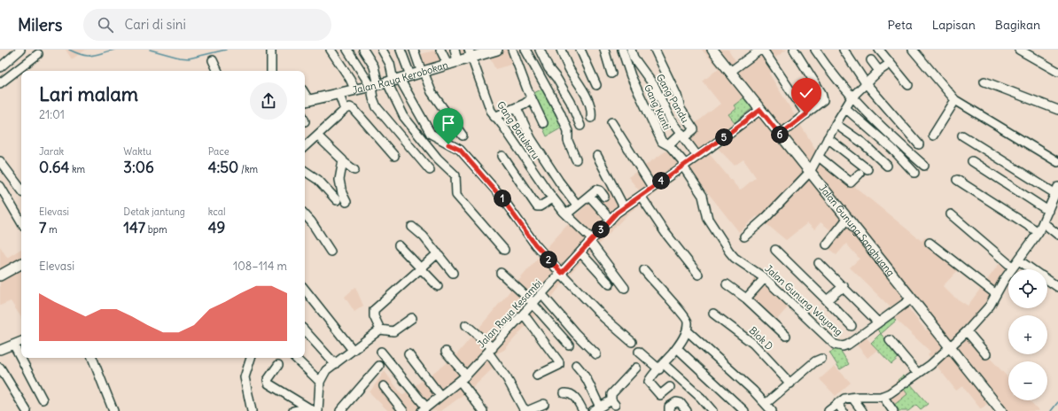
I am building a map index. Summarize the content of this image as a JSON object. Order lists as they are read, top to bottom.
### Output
{
  "streets": {
    "main road": ["Jalan Raya Kerobokan", "Jalan Gunung Sanghyang"],
    "street": [
      "Gang Pandu",
      "Gang Kunti",
      "Gang Batukaru",
      "Jalan Gunung Wayang",
      "Jalan Raya Kesambi",
      "Blok D"
    ]
  },
  "crossings": [
    ["Jalan Raya Kerobokan", "Gang Batukaru"],
    ["Gang Pandu", "Jalan Raya Kesambi"],
    ["Gang Kunti", "Jalan Gunung Wayang"],
    ["Gang Kunti", "Jalan Raya Kesambi"],
    ["Gang Batukaru", "Jalan Raya Kesambi"],
    ["Jalan Gunung Sanghyang", "Jalan Gunung Wayang"],
    ["Jalan Gunung Sanghyang", "Jalan Raya Kesambi"],
    ["Jalan Gunung Wayang", "Jalan Raya Kesambi"]
  ],
  "page": {
    "header": "Milers",
    "search": "Cari di sini",
    "nav": ["Peta", "Lapisan", "Bagikan"],
    "heading": ["Lari malam", "21:01"],
    "pins": [
      "6",
      "5",
      "4",
      "1",
      "3",
      "2"
    ],
    "stats": [
      ["Jarak", "0.64 km"],
      ["Waktu", "3:06"],
      ["Pace", "4:50 /km"],
      ["Elevasi", "7 m"],
      ["Detak jantung", "147 bpm"],
      ["kcal", "49"]
    ],
    "chart": ["Elevasi", "108–114 m"],
    "map_buttons": ["+", "−"]
  }
}
